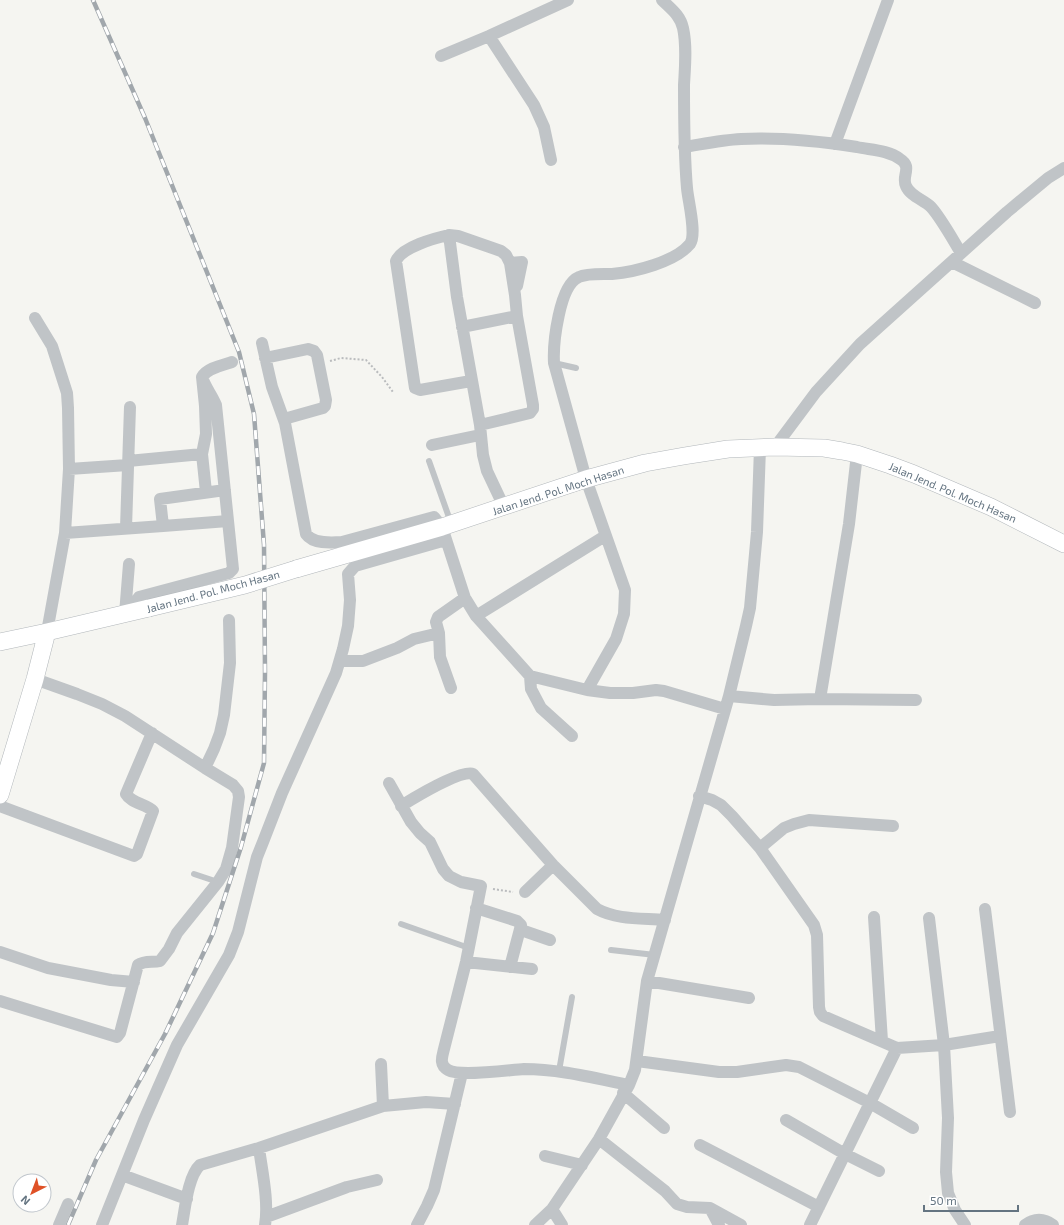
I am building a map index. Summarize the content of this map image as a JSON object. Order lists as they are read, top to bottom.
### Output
{
  "streets": {
    "main road": ["Jalan Jend. Pol. Moch Hasan"]
  },
  "scale_bar": "50 m",
  "north": "bottom left"
}
